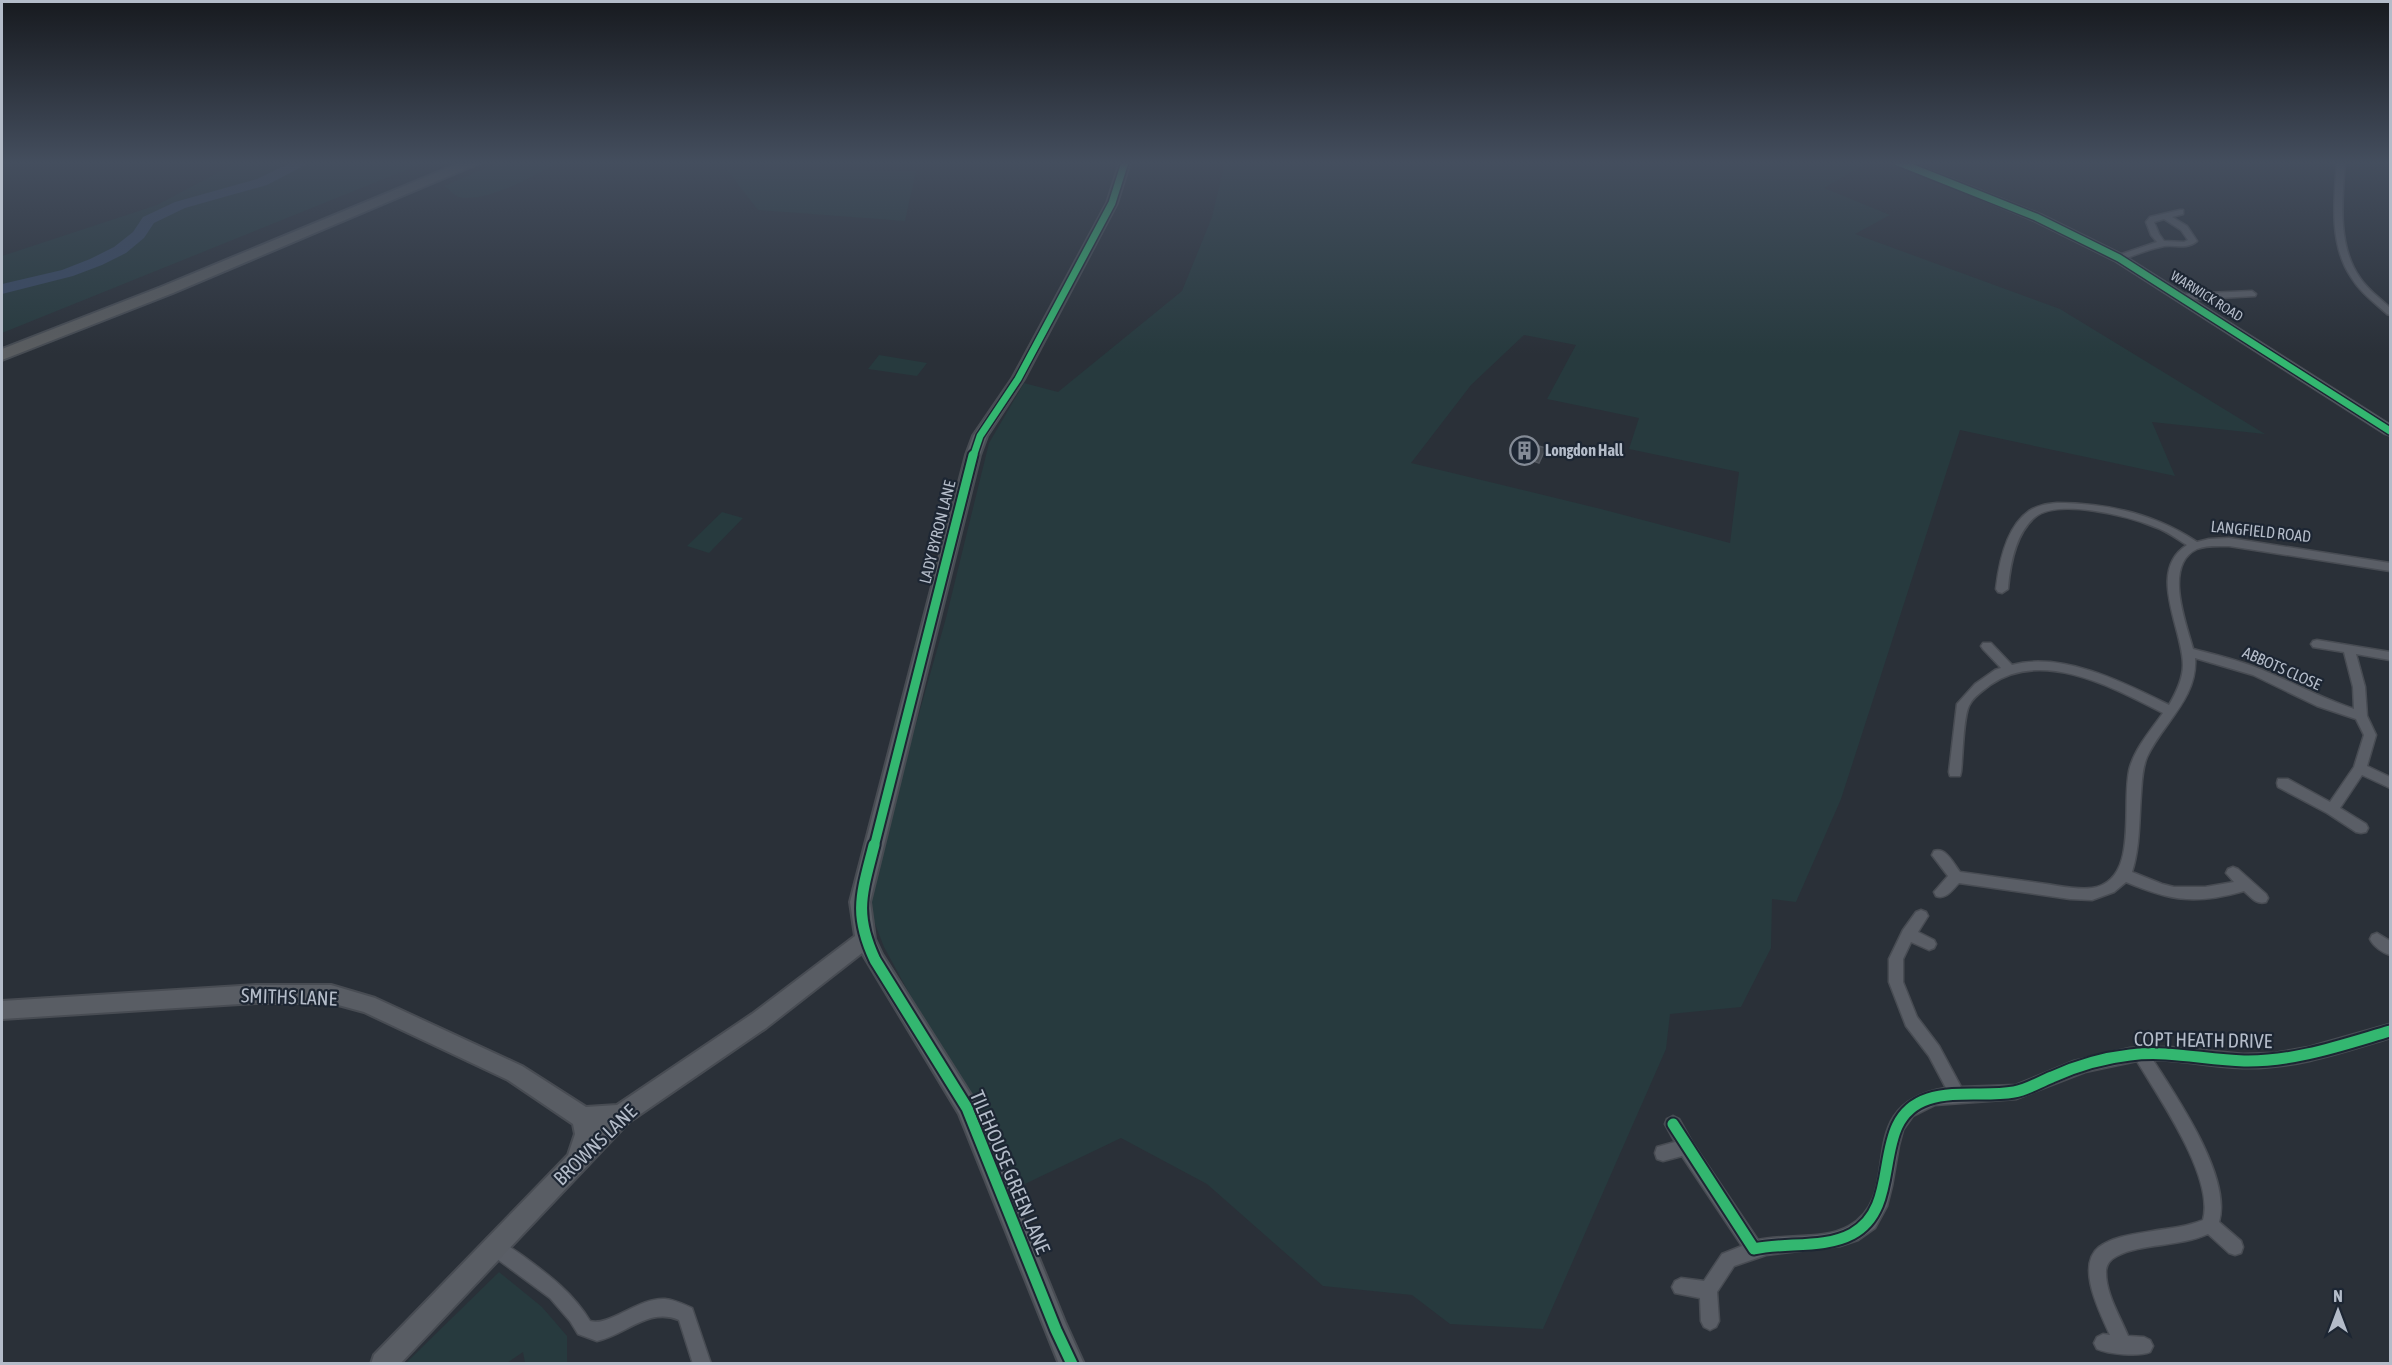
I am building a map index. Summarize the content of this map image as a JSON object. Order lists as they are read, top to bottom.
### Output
{
  "streets": {
    "main road": ["WARWICK ROAD"],
    "street": [
      "LANGFIELD ROAD",
      "LADY BYRON LANE",
      "ABBOTS CLOSE",
      "SMITHS LANE",
      "COPT HEATH DRIVE",
      "BROWNS LANE",
      "TILEHOUSE GREEN LANE"
    ]
  },
  "crossings": [
    ["LANGFIELD ROAD", "ABBOTS CLOSE"],
    ["LADY BYRON LANE", "BROWNS LANE"],
    ["LADY BYRON LANE", "TILEHOUSE GREEN LANE"],
    ["BROWNS LANE", "TILEHOUSE GREEN LANE"]
  ],
  "places": {
    "building": ["Longdon Hall"]
  },
  "north": "top"
}
